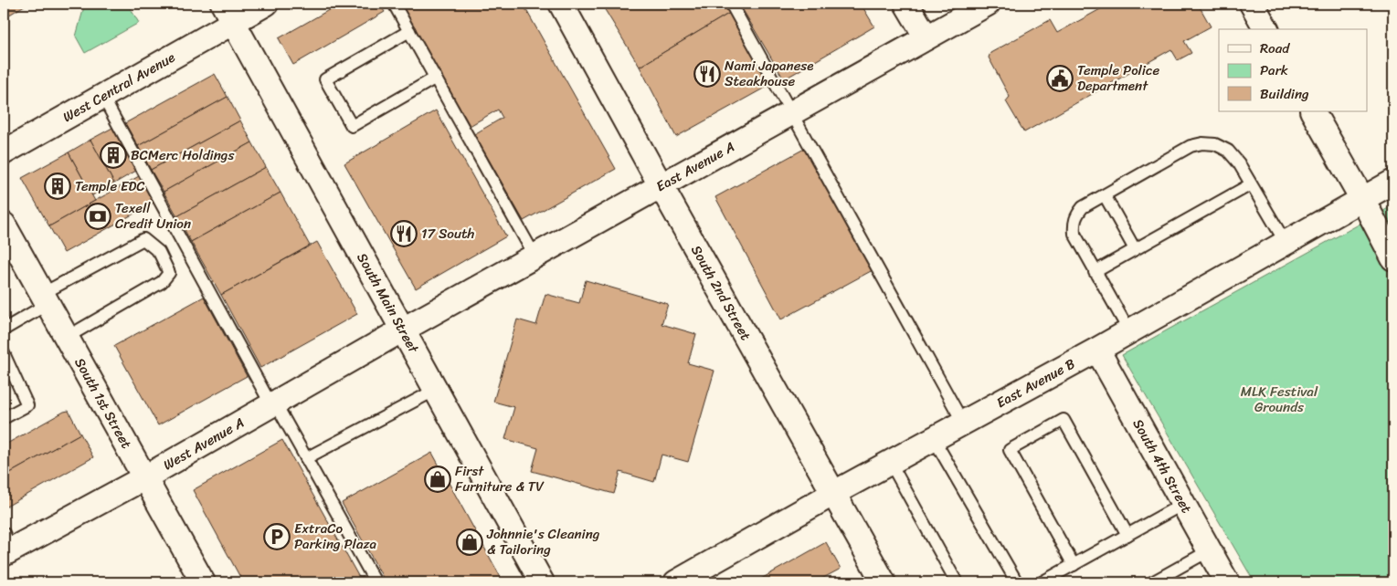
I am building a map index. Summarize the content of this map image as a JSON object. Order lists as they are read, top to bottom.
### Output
{
  "streets": {
    "street": [
      "West Central Avenue",
      "East Avenue A",
      "South 2nd Street",
      "South Main Street",
      "East Avenue B",
      "South 1st Street",
      "West Avenue A",
      "South 4th Street"
    ]
  },
  "crossings": [
    ["West Central Avenue", "South Main Street"],
    ["East Avenue A", "South 2nd Street"],
    ["East Avenue A", "South Main Street"],
    ["East Avenue A", "West Avenue A"],
    ["South 2nd Street", "East Avenue B"],
    ["South Main Street", "West Avenue A"],
    ["East Avenue B", "South 4th Street"],
    ["South 1st Street", "West Avenue A"]
  ],
  "parks": ["MLK Festival Grounds"],
  "places": {
    "restaurant": ["Nami Japanese Steakhouse", "17 South"],
    "public building": ["Temple Police Department"],
    "building": ["BCMerc Holdings", "Temple EDC"],
    "bank": ["Texell Credit Union"],
    "shop": ["First Furniture & TV", "Johnnie's Cleaning & Tailoring"],
    "parking": ["ExtraCo Parking Plaza"]
  },
  "legend": ["Road", "Park", "Building"]
}
